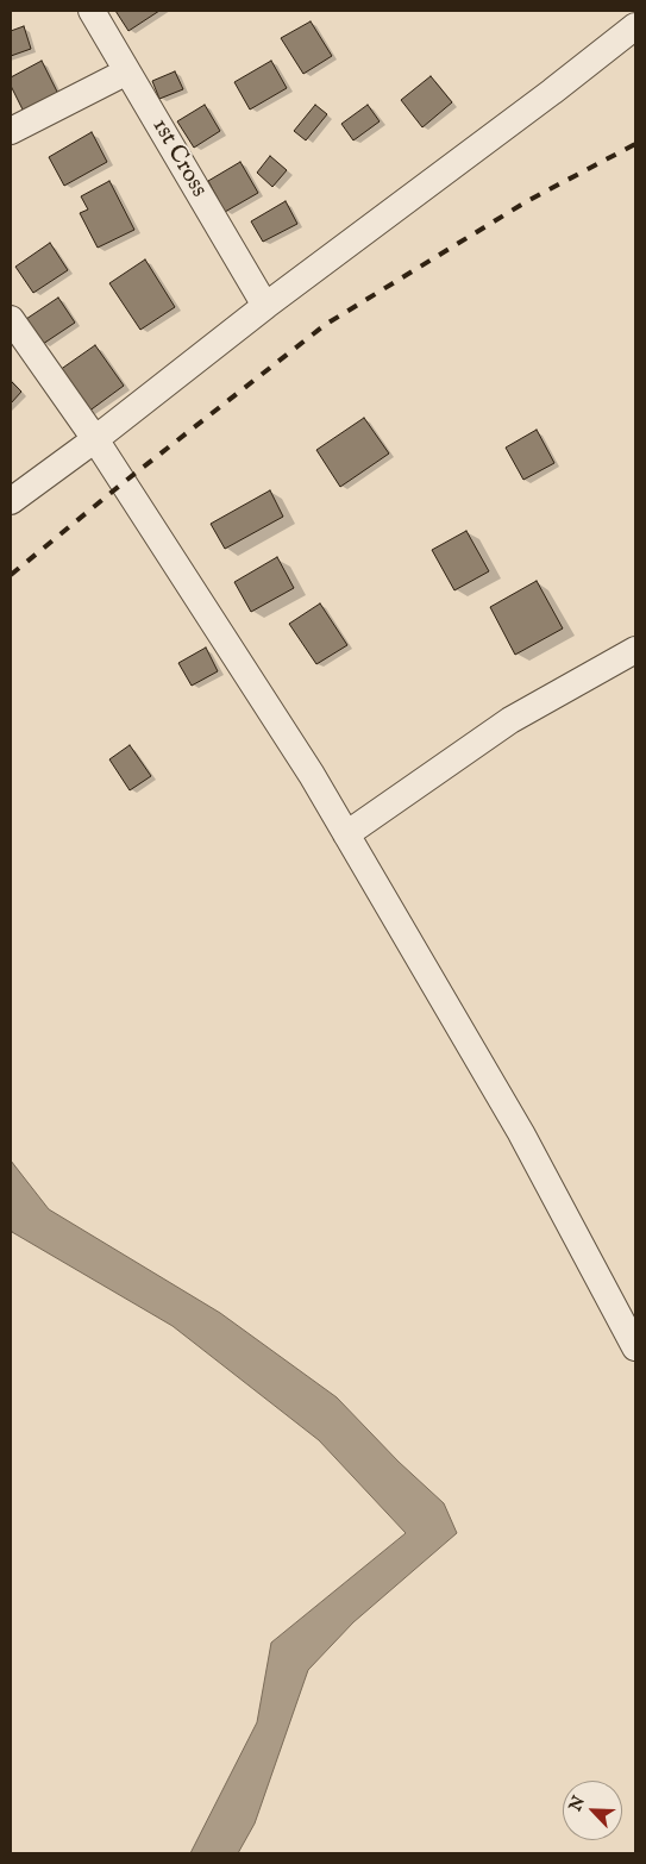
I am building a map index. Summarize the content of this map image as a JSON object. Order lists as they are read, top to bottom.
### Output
{
  "streets": {
    "street": ["1st Cross"]
  },
  "north": "top left"
}
